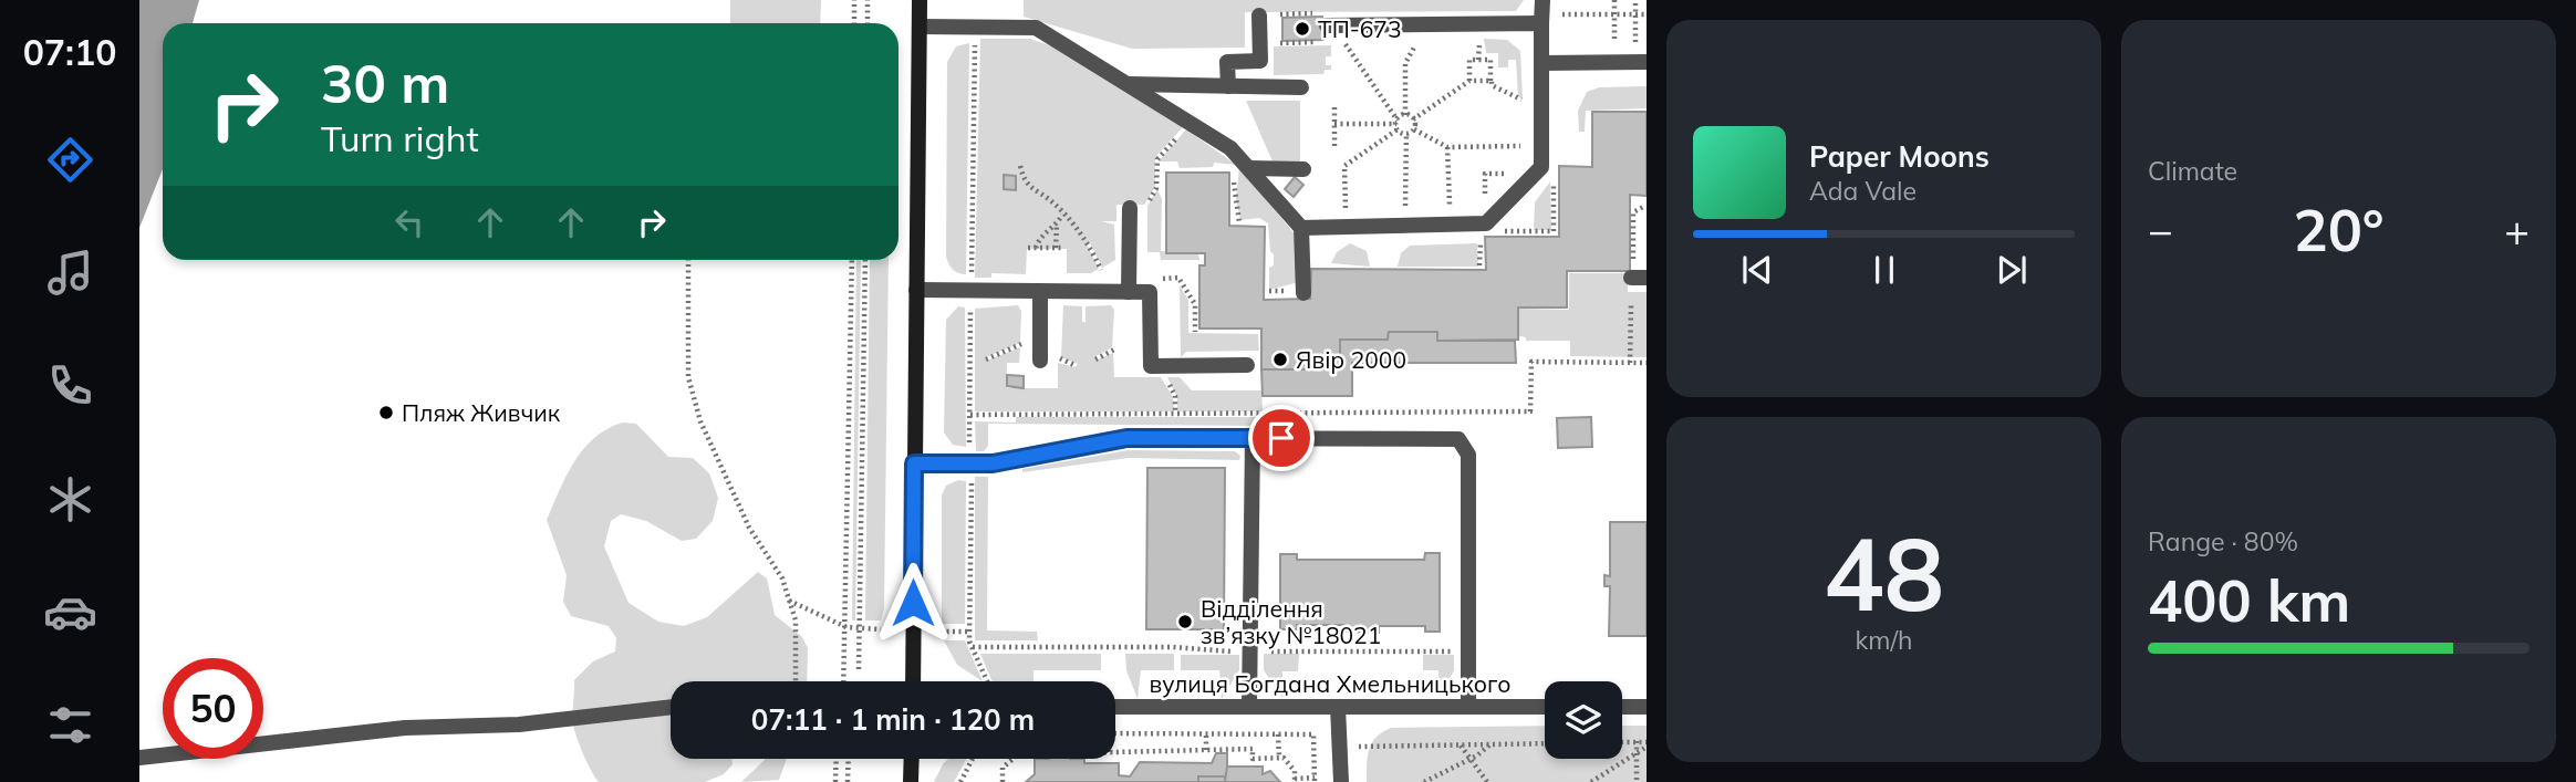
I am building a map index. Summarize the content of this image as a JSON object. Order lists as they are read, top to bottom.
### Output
{
  "streets": {
    "street": ["вулиця Богдана Хмельницького"]
  },
  "places": [
    "ТП-673",
    "Явір 2000",
    "Пляж Живчик",
    "Відділення зв’язку №18021"
  ],
  "page": {
    "tabs": "07:10",
    "tile": [
      "Climate",
      ["48", "km/h"],
      ["Range · 80%", "400 km"]
    ],
    "turn": ["30 m", "Turn right"],
    "song": ["Paper Moons", "Ada Vale"],
    "heat": ["−", "20°", "+"],
    "limit": "50",
    "trip": "07:11 · 1 min · 120 m"
  }
}
